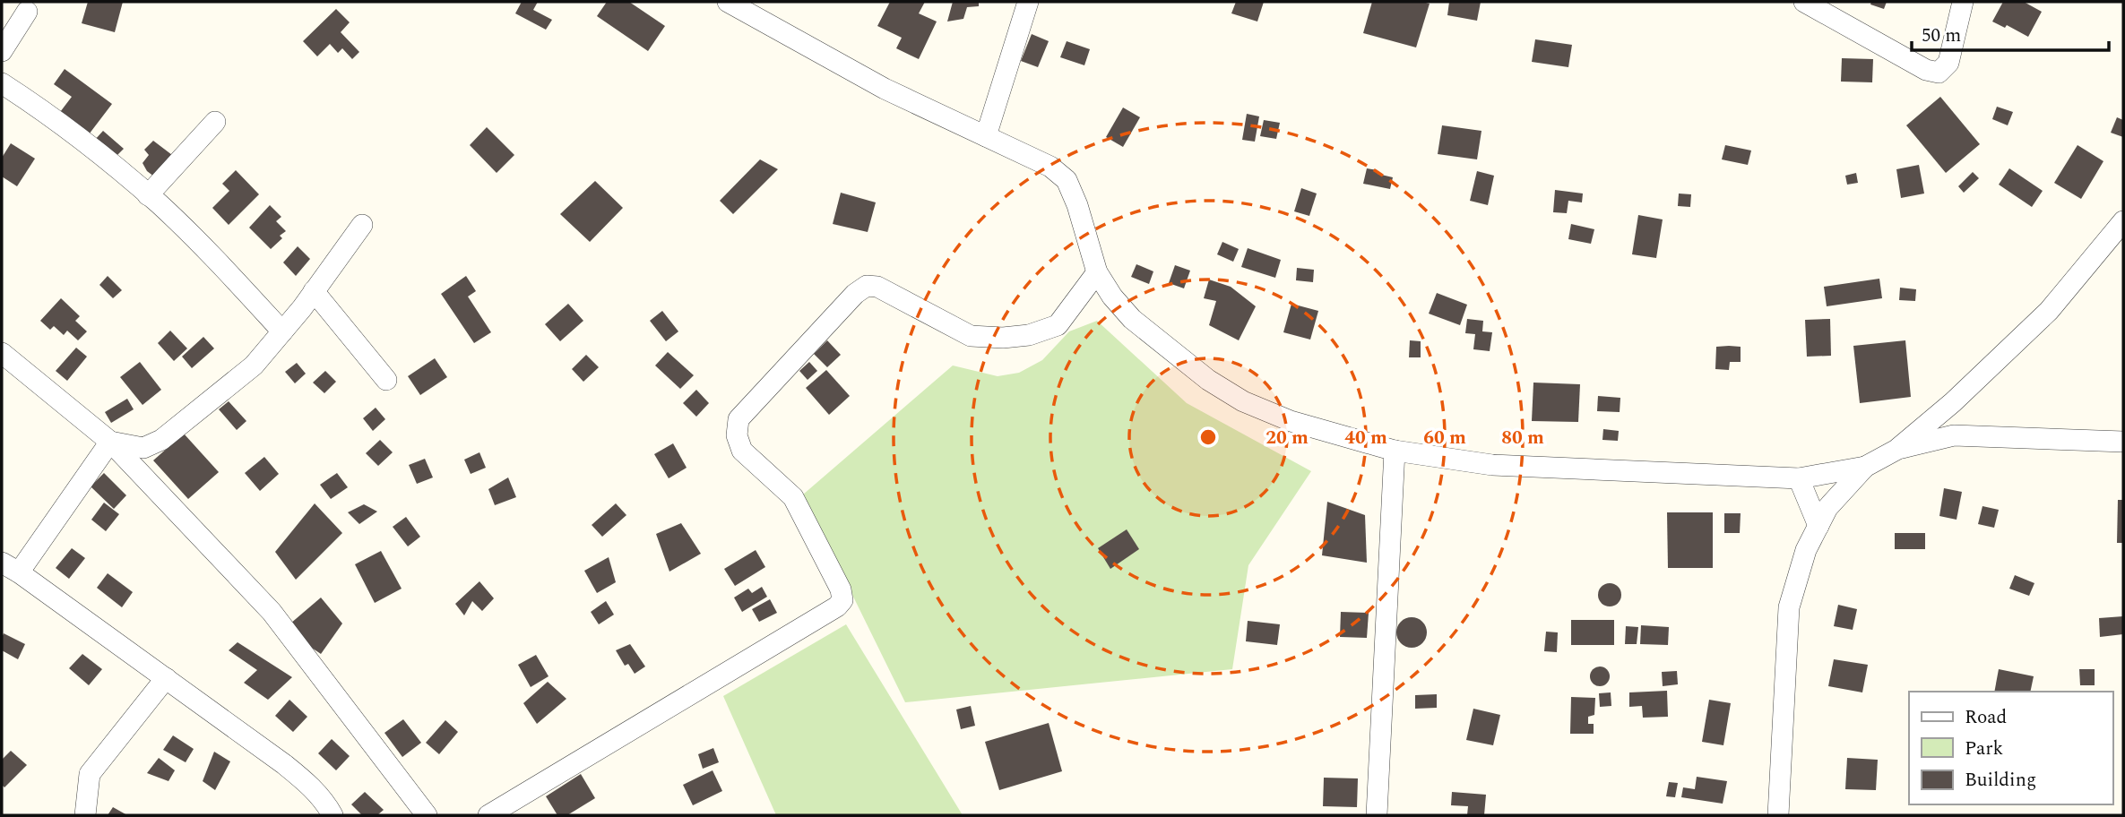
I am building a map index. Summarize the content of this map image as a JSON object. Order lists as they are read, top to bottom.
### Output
{
  "legend": ["Road", "Park", "Building"],
  "scale_bar": "50 m",
  "rings": [
    "20 m",
    "40 m",
    "60 m",
    "80 m"
  ]
}
